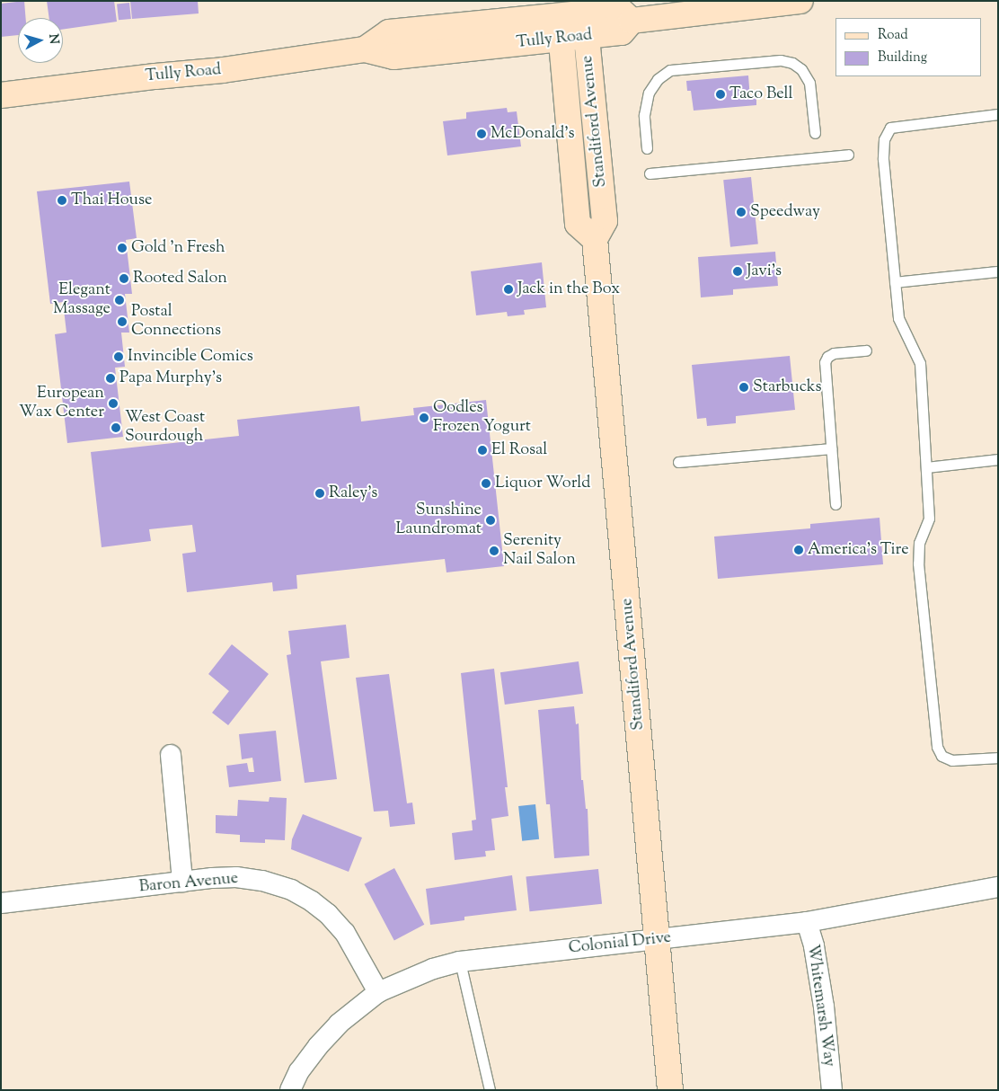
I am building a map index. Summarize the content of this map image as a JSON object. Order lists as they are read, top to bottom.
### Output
{
  "streets": {
    "main road": ["Tully Road", "Standiford Avenue"],
    "street": ["Baron Avenue", "Colonial Drive", "Whitemarsh Way"]
  },
  "crossings": [
    ["Tully Road", "Standiford Avenue"],
    ["Standiford Avenue", "Colonial Drive"],
    ["Baron Avenue", "Colonial Drive"],
    ["Colonial Drive", "Whitemarsh Way"]
  ],
  "places": [
    "Taco Bell",
    "McDonald's",
    "Thai House",
    "Speedway",
    "Gold 'n Fresh",
    "Javi's",
    "Rooted Salon",
    "Jack in the Box",
    "Elegant Massage",
    "Postal Connections",
    "Invincible Comics",
    "Papa Murphy's",
    "Starbucks",
    "European Wax Center",
    "Oodles Frozen Yogurt",
    "West Coast Sourdough",
    "El Rosal",
    "Liquor World",
    "Raley's",
    "Sunshine Laundromat",
    "America's Tire",
    "Serenity Nail Salon"
  ],
  "legend": ["Road", "Building"],
  "north": "right"
}
